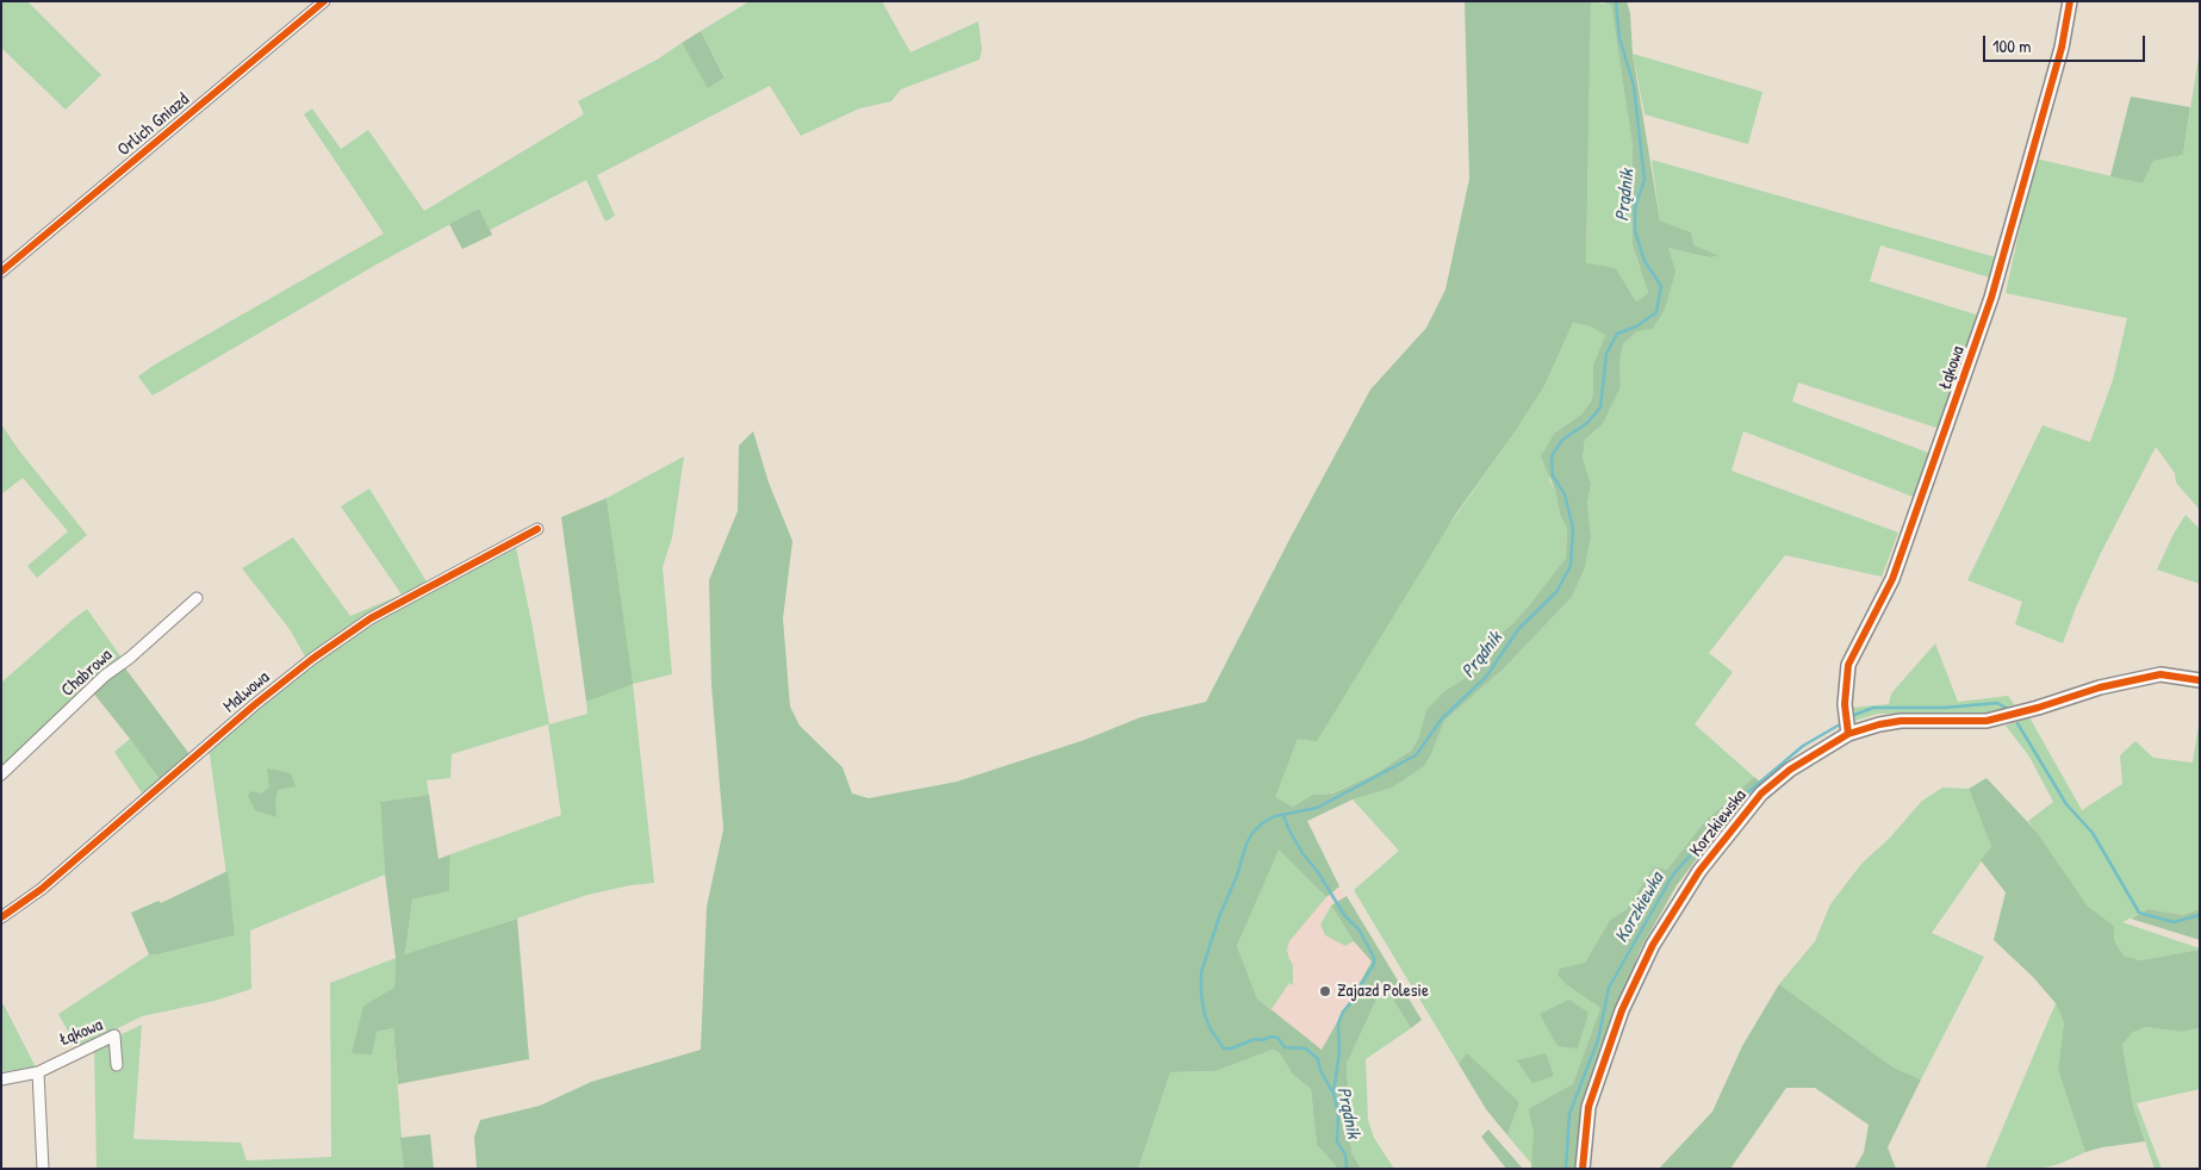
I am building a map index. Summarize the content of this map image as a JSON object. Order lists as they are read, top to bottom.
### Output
{
  "streets": {
    "street": [
      "Orlich Gniazd",
      "Łąkowa",
      "Chabrowa",
      "Malwowa",
      "Korzkiewska"
    ]
  },
  "crossings": [
    ["Łąkowa", "Korzkiewska"]
  ],
  "water": ["Prądnik", "Korzkiewka"],
  "places": ["Zajazd Polesie"],
  "scale_bar": "100 m"
}
